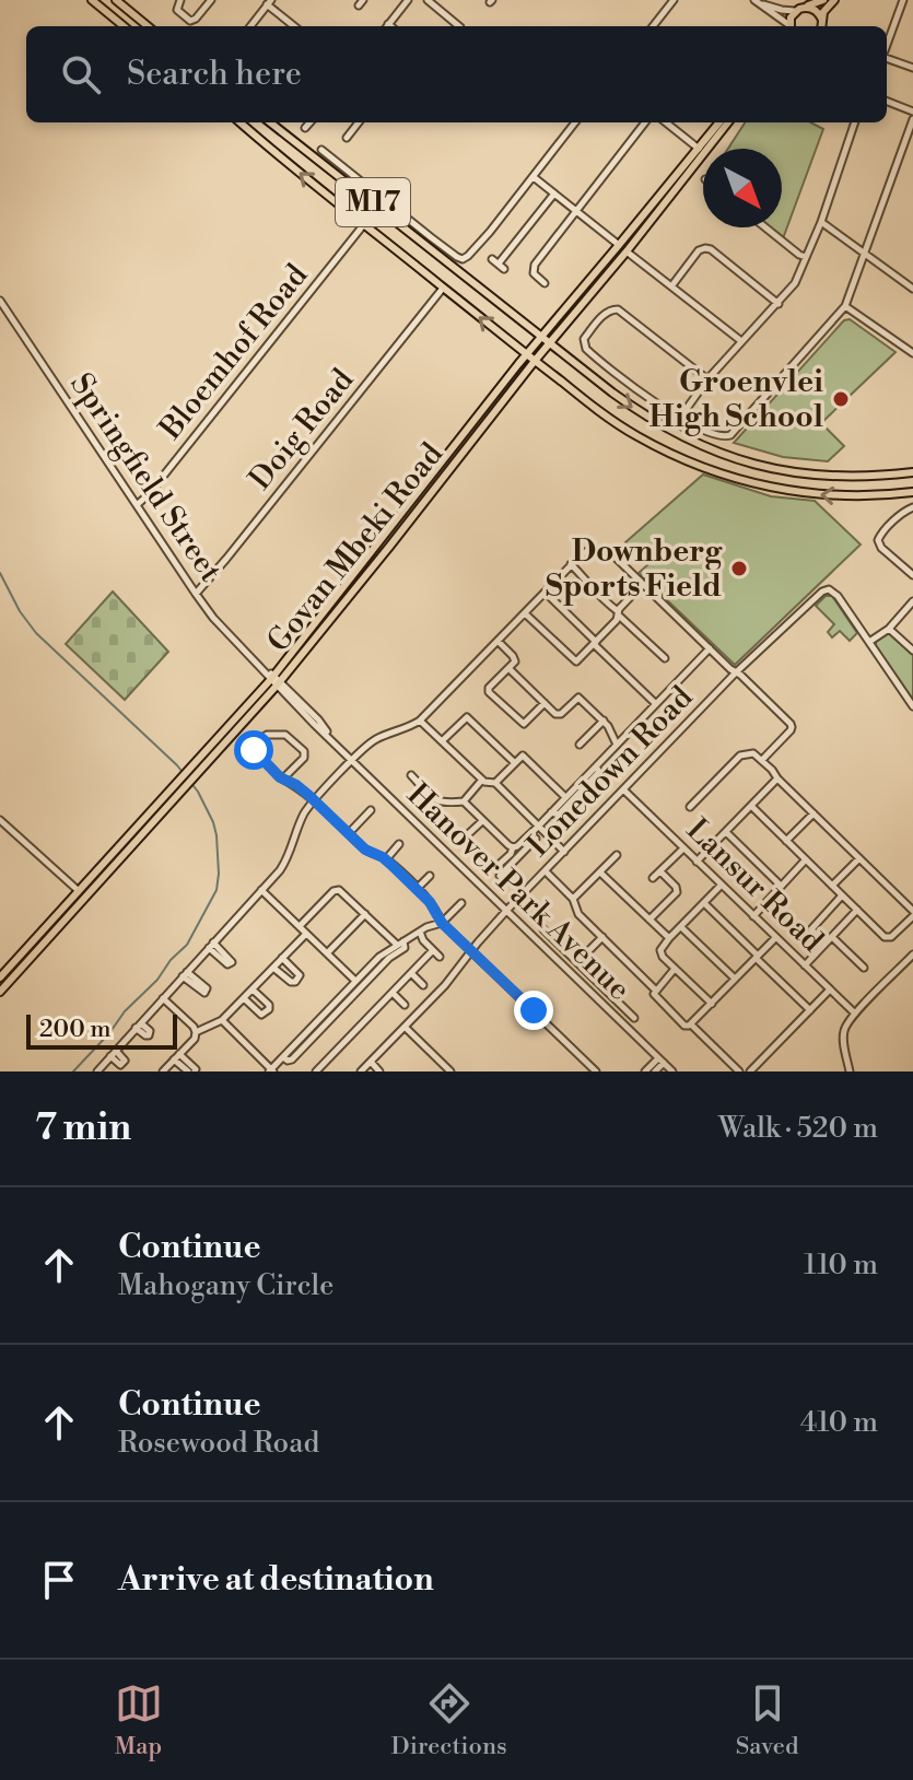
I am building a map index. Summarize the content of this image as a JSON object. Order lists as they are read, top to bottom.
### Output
{
  "streets": {
    "main road": ["M17", "Govan Mbeki Road"],
    "street": [
      "Bloemhof Road",
      "Doig Road",
      "Springfield Street",
      "Lonedown Road",
      "Lansur Road",
      "Hanover Park Avenue"
    ]
  },
  "crossings": [
    ["M17", "Bloemhof Road"],
    ["M17", "Govan Mbeki Road"],
    ["Bloemhof Road", "Springfield Street"],
    ["Doig Road", "Springfield Street"],
    ["Springfield Street", "Govan Mbeki Road"],
    ["Springfield Street", "Hanover Park Avenue"],
    ["Govan Mbeki Road", "Hanover Park Avenue"],
    ["Lonedown Road", "Lansur Road"],
    ["Lonedown Road", "Hanover Park Avenue"]
  ],
  "places": ["Groenvlei High School", "Downberg Sports Field"],
  "scale_bar": "200 m",
  "north": "bottom right",
  "page": {
    "search": "Search here",
    "scale": "200 m",
    "heading": ["7 min", "Walk · 520 m"],
    "list": [
      ["Continue", "Mahogany Circle", "110 m"],
      ["Continue", "Rosewood Road", "410 m"],
      "Arrive at destination"
    ],
    "nav": ["Map", "Directions", "Saved"]
  }
}
